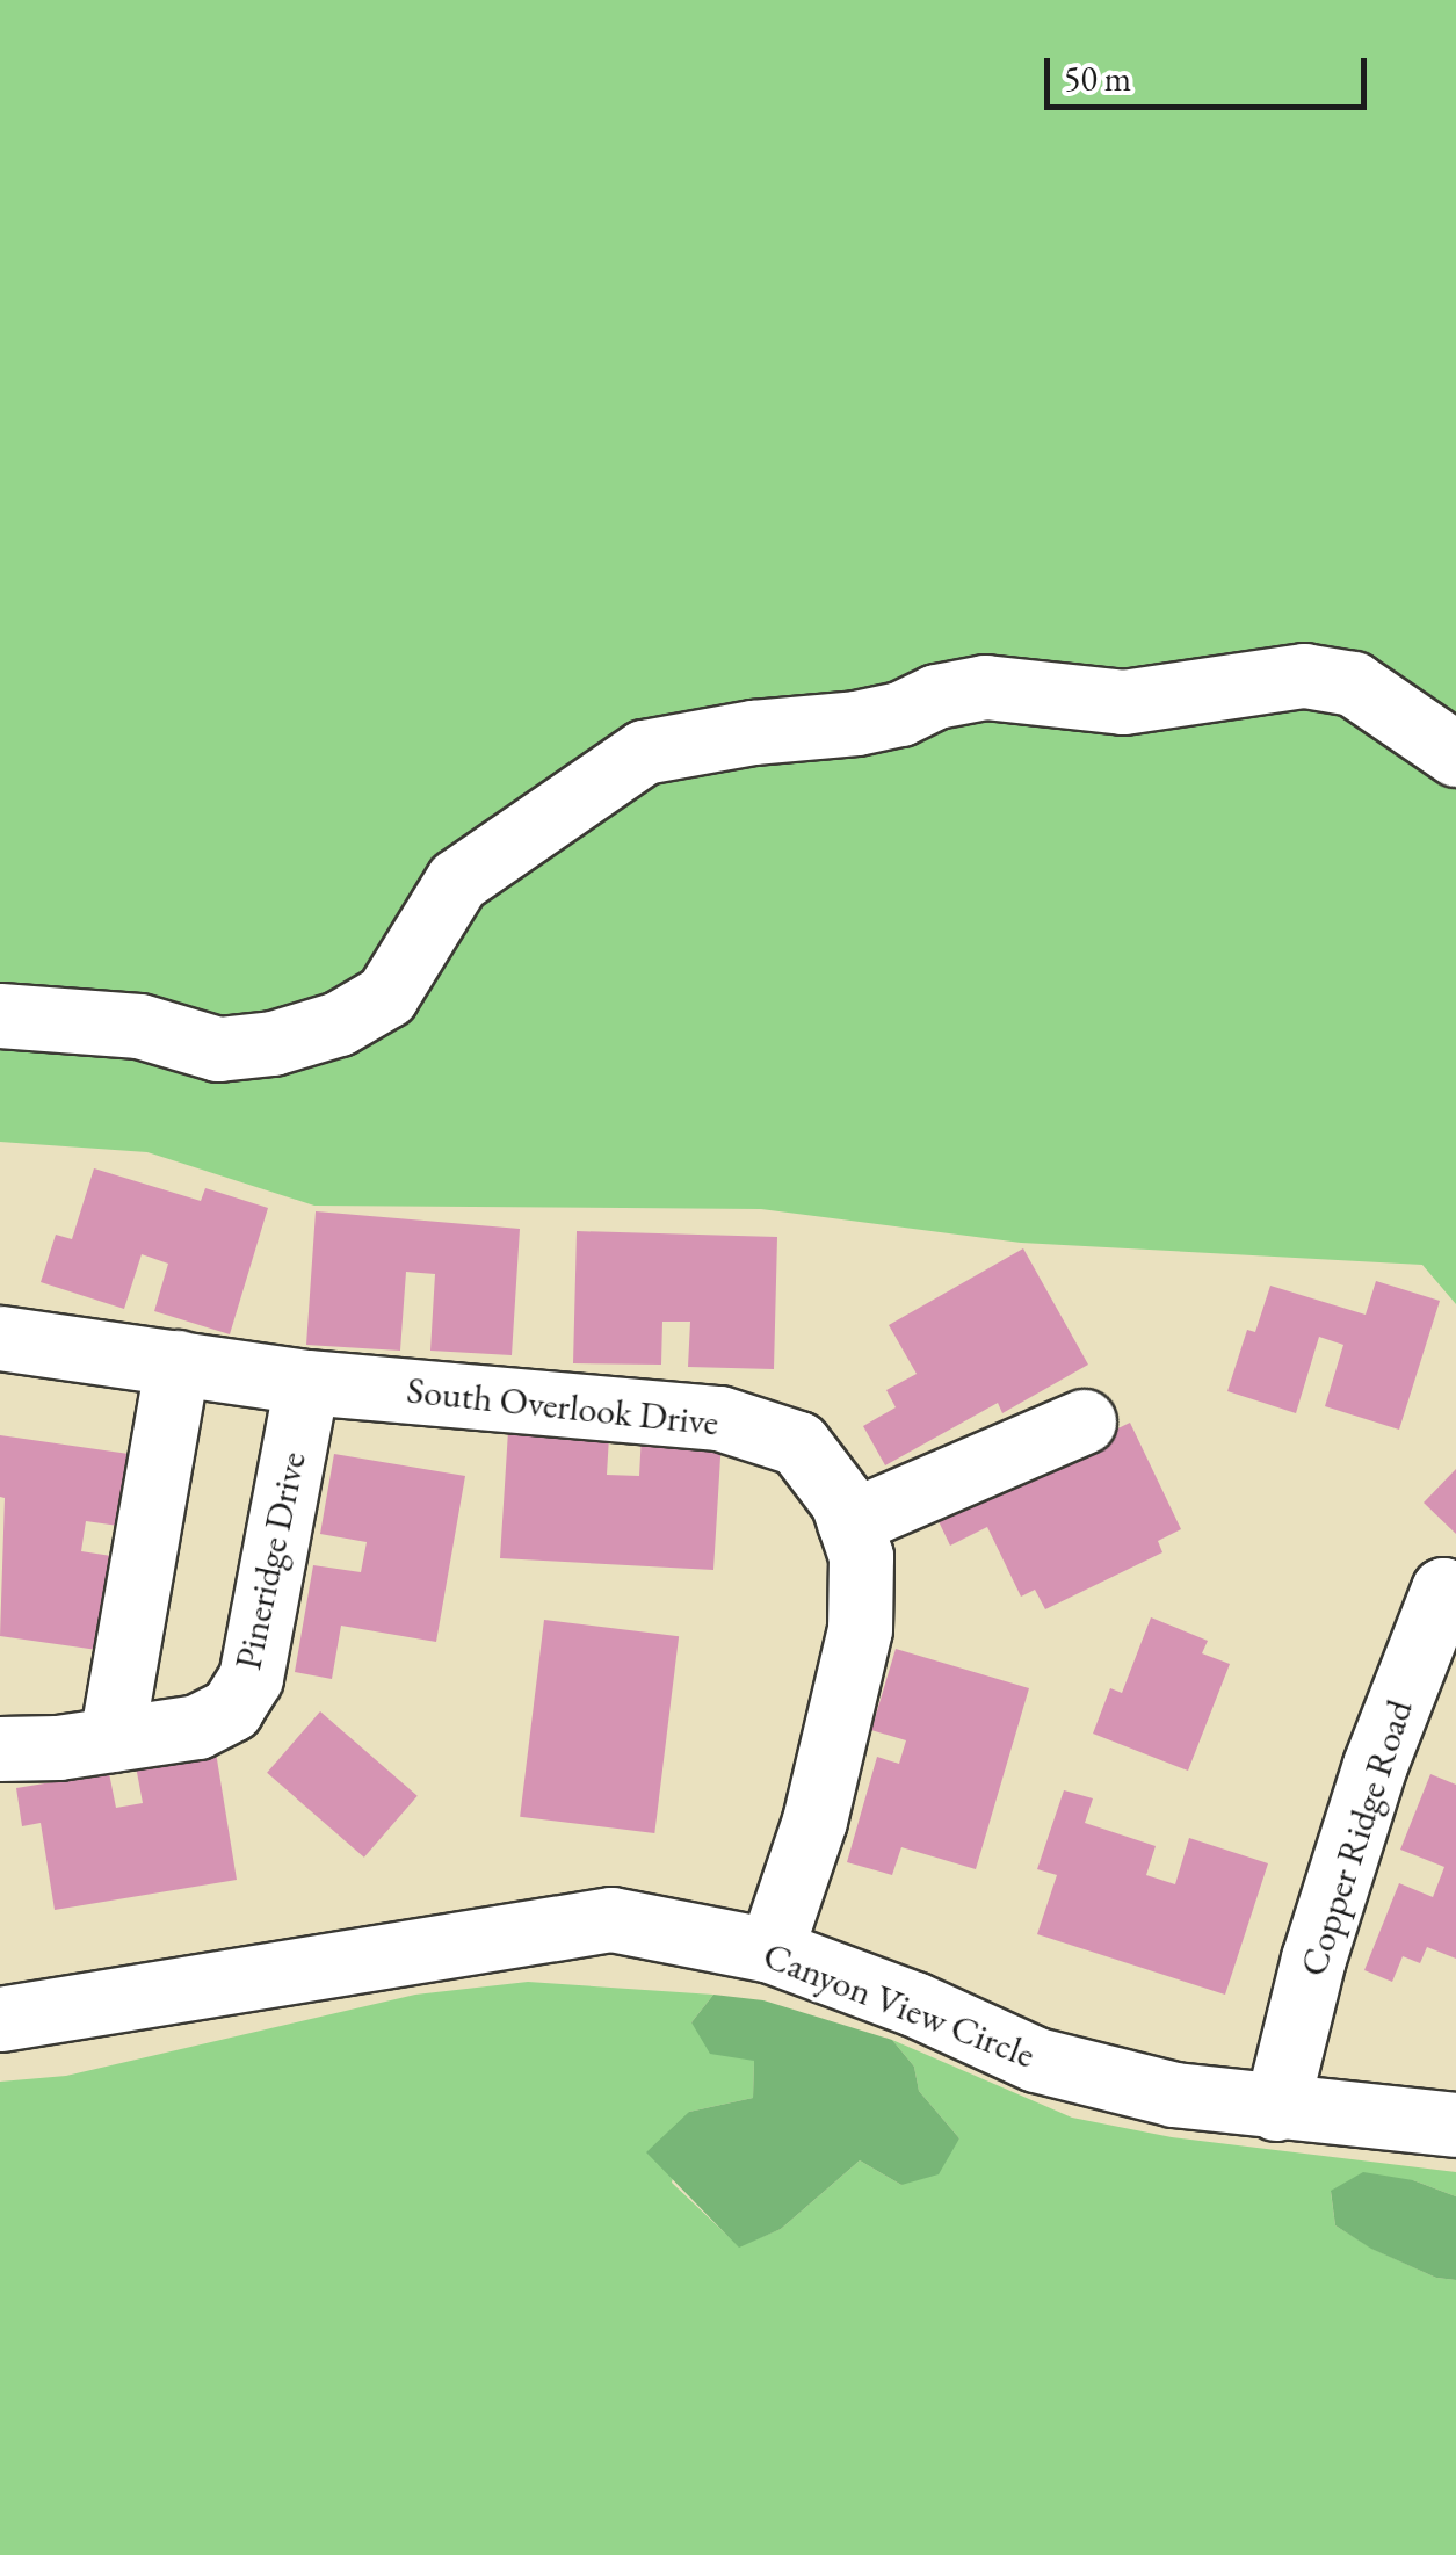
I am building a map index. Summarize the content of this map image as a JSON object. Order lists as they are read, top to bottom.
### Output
{
  "streets": {
    "street": [
      "South Overlook Drive",
      "Pineridge Drive",
      "Copper Ridge Road",
      "Canyon View Circle"
    ]
  },
  "crossings": [
    ["South Overlook Drive", "Pineridge Drive"],
    ["South Overlook Drive", "Canyon View Circle"],
    ["Copper Ridge Road", "Canyon View Circle"]
  ],
  "scale_bar": "50 m"
}
